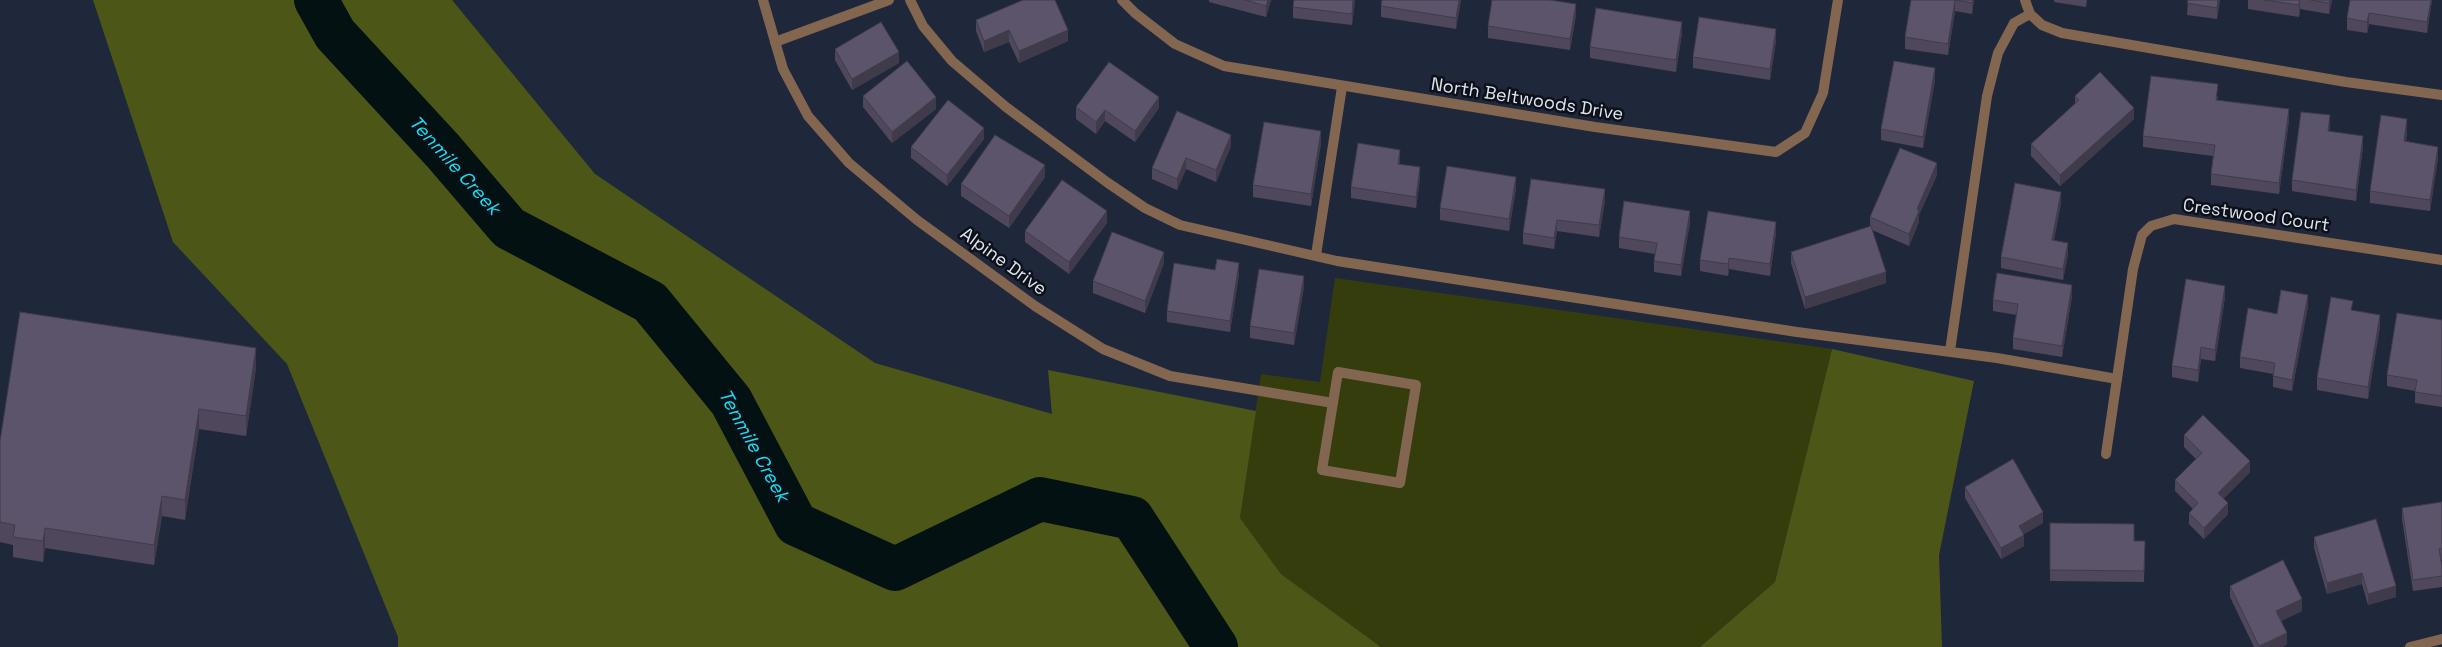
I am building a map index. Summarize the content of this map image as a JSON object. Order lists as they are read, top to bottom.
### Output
{
  "streets": {
    "street": ["North Beltwoods Drive", "Crestwood Court", "Alpine Drive"]
  },
  "water": ["Tenmile Creek"]
}
